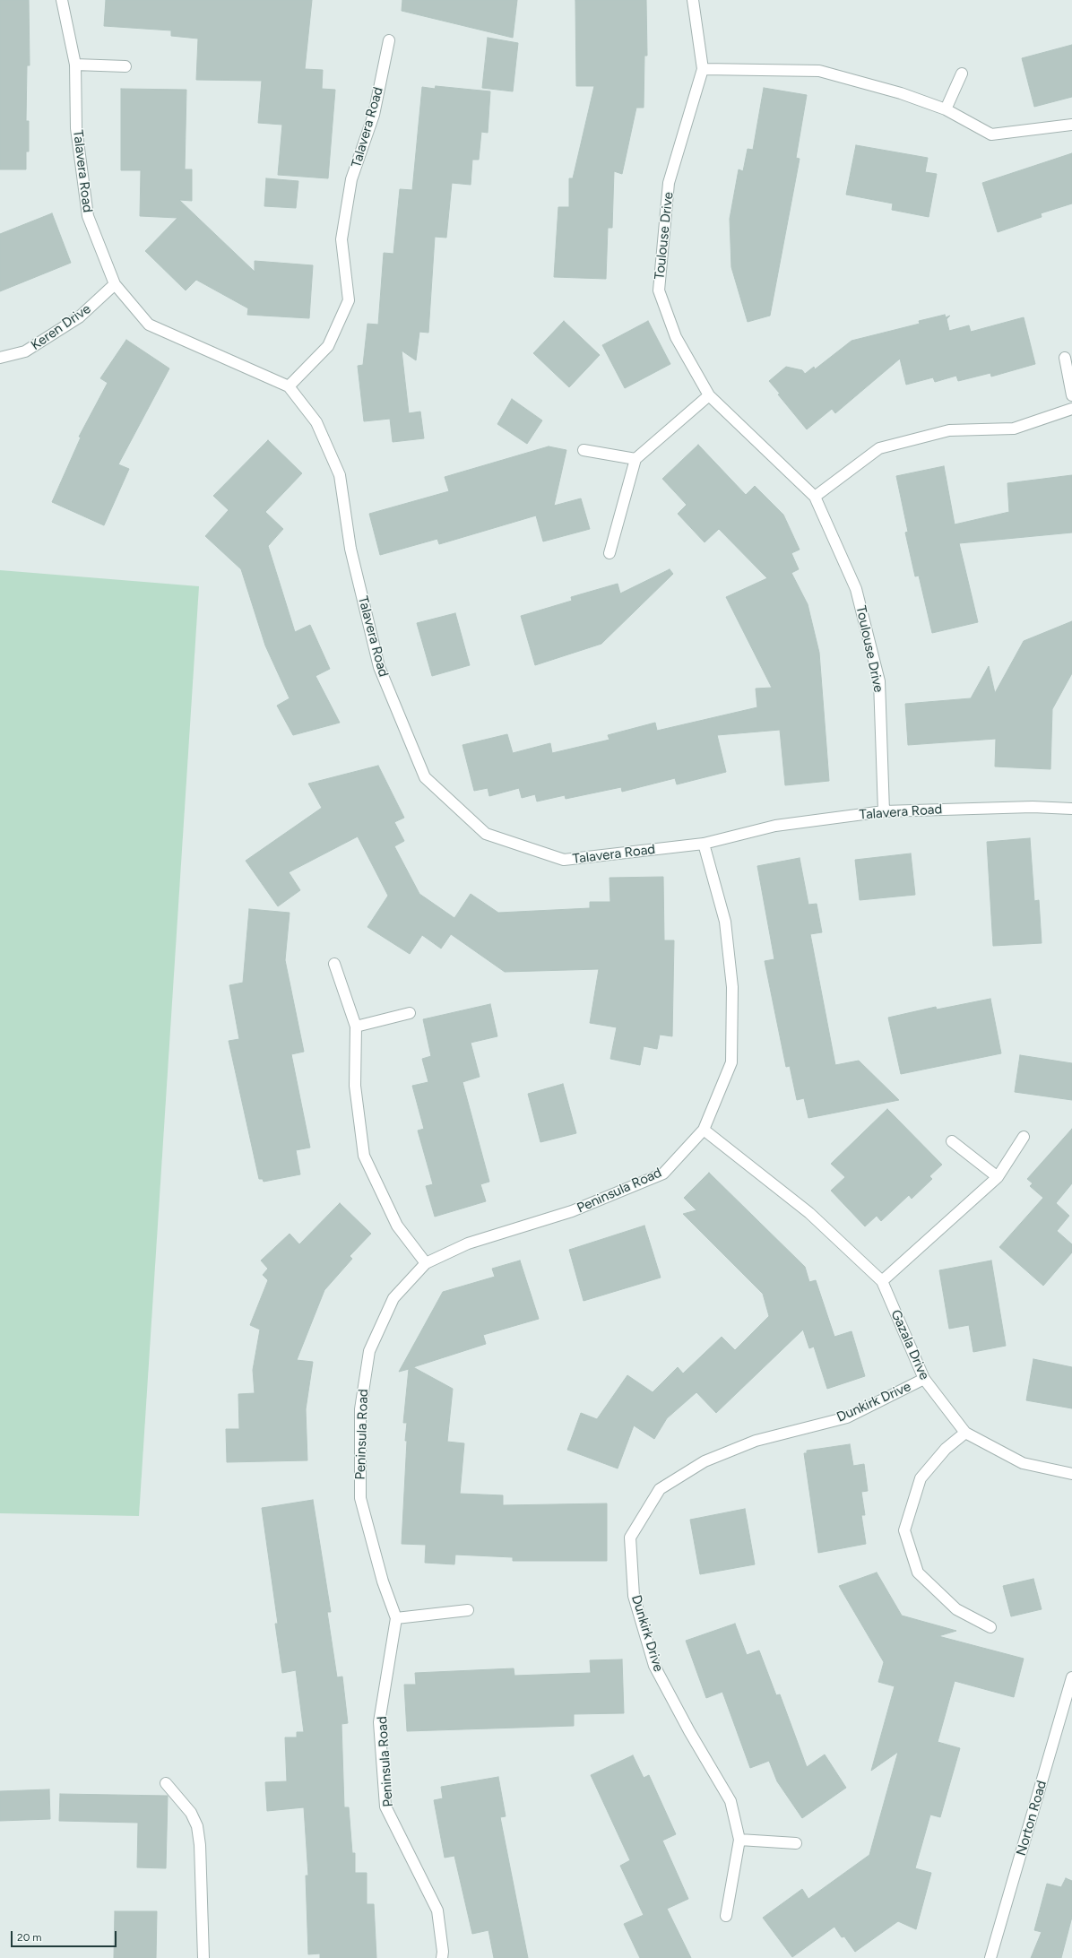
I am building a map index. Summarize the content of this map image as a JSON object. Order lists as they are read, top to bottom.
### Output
{
  "streets": {
    "street": [
      "Talavera Road",
      "Toulouse Drive",
      "Keren Drive",
      "Peninsula Road",
      "Gazala Drive",
      "Dunkirk Drive",
      "Norton Road"
    ]
  },
  "crossings": [
    ["Talavera Road", "Toulouse Drive"],
    ["Talavera Road", "Keren Drive"],
    ["Talavera Road", "Peninsula Road"],
    ["Peninsula Road", "Gazala Drive"],
    ["Gazala Drive", "Dunkirk Drive"]
  ],
  "scale_bar": "20 m"
}
